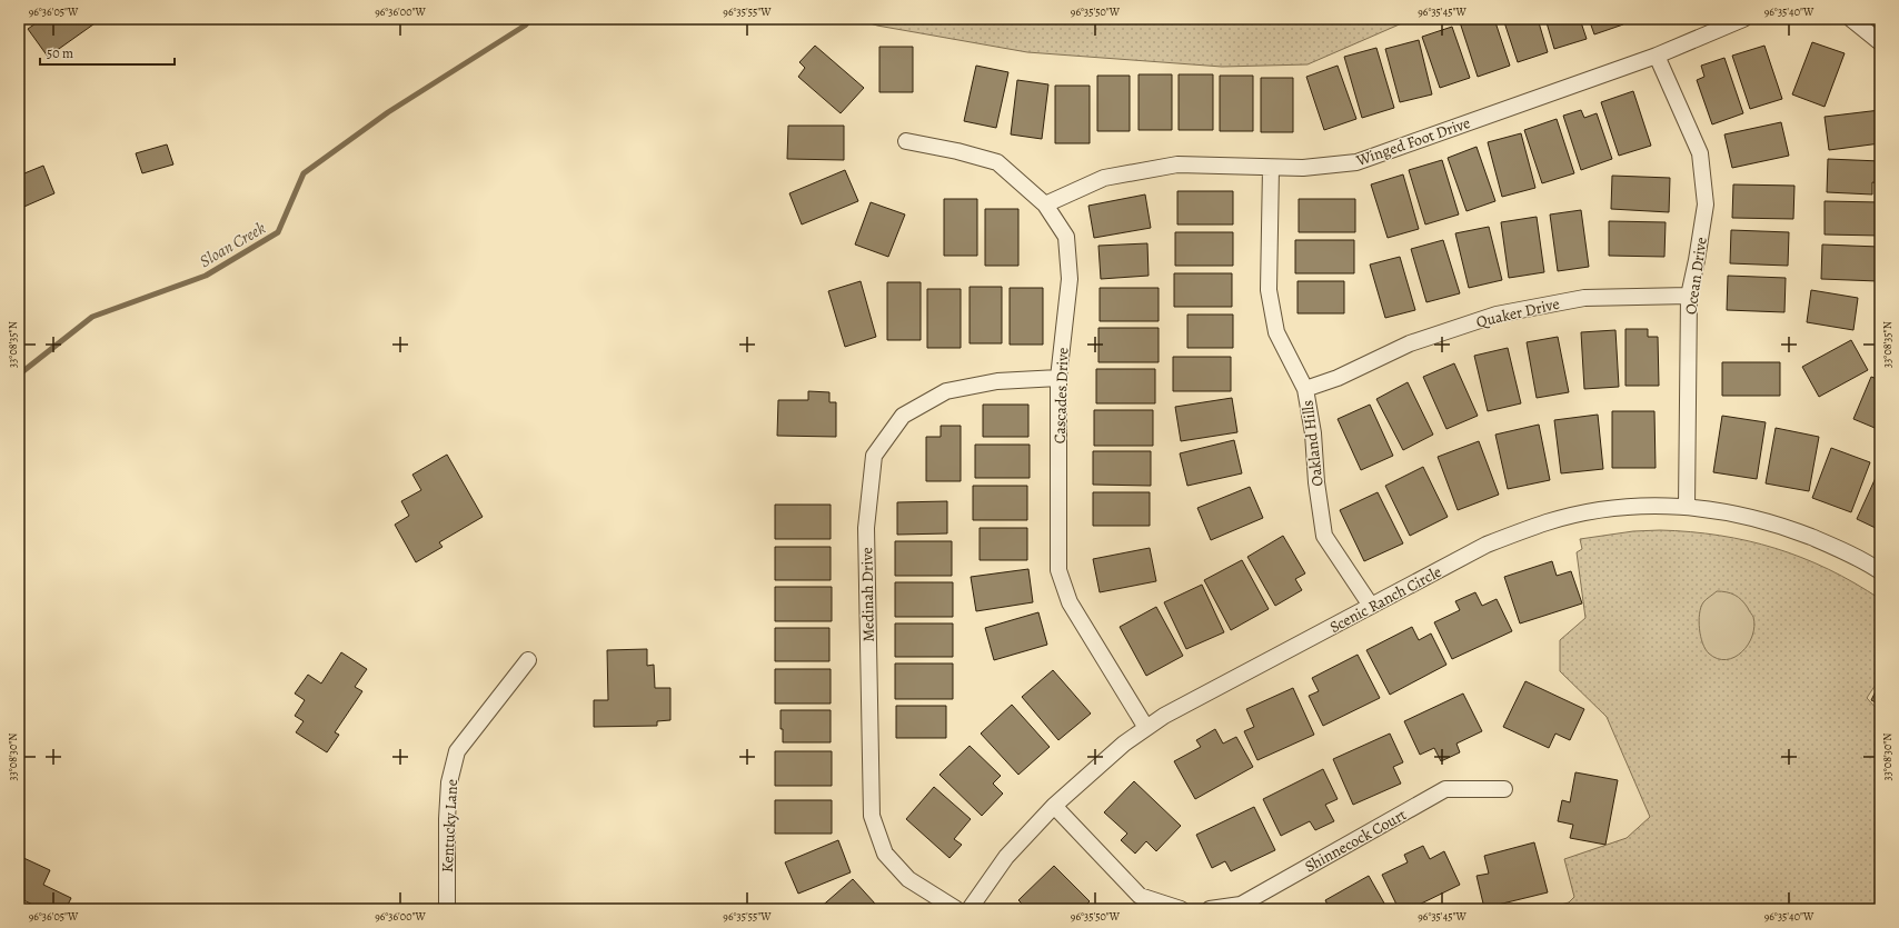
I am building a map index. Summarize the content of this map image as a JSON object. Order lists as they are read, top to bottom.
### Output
{
  "streets": {
    "street": [
      "Winged Foot Drive",
      "Ocean Drive",
      "Quaker Drive",
      "Cascades Drive",
      "Oakland Hills",
      "Medinah Drive",
      "Scenic Ranch Circle",
      "Kentucky Lane",
      "Shinnecock Court"
    ]
  },
  "crossings": [
    ["Winged Foot Drive", "Ocean Drive"],
    ["Winged Foot Drive", "Cascades Drive"],
    ["Winged Foot Drive", "Oakland Hills"],
    ["Ocean Drive", "Quaker Drive"],
    ["Ocean Drive", "Scenic Ranch Circle"],
    ["Quaker Drive", "Oakland Hills"],
    ["Cascades Drive", "Medinah Drive"],
    ["Cascades Drive", "Scenic Ranch Circle"],
    ["Oakland Hills", "Scenic Ranch Circle"]
  ],
  "water": ["Sloan Creek"],
  "scale_bar": "50 m",
  "coordinates": [
    "96°36'05\"W",
    "96°36'00\"W",
    "96°35'55\"W",
    "96°35'50\"W",
    "96°35'45\"W",
    "96°35'40\"W",
    "33°08'35\"N",
    "33°08'30\"N"
  ]
}
